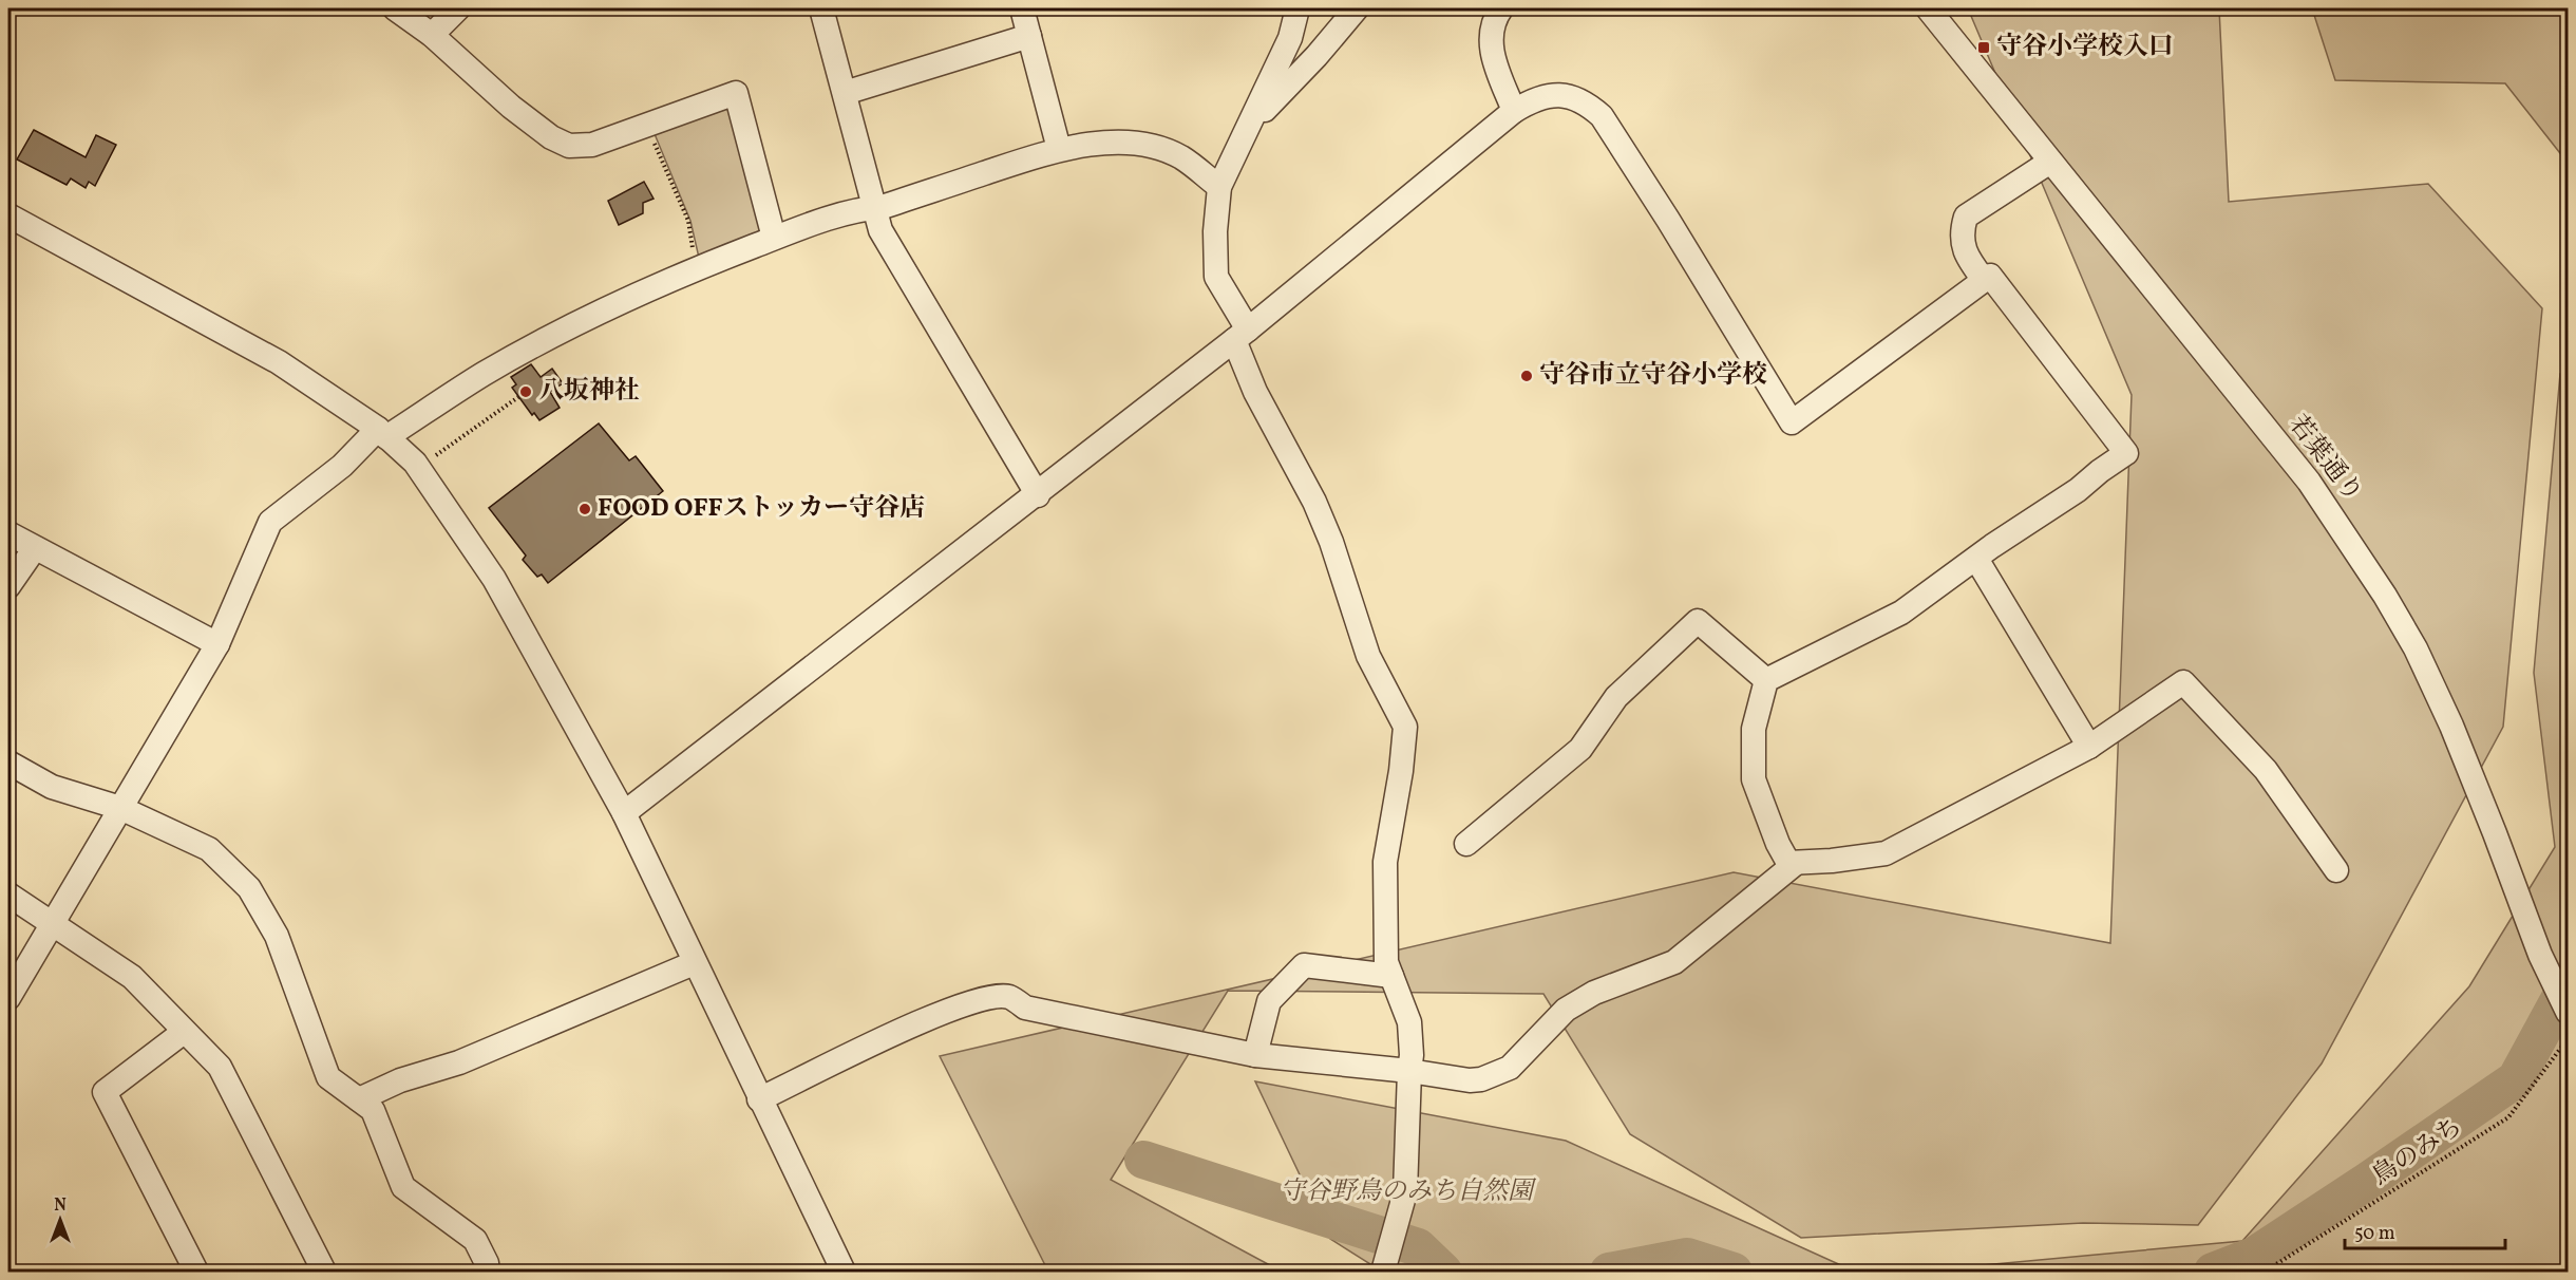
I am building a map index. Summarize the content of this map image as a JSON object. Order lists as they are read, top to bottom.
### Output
{
  "streets": {
    "street": ["若葉通り"],
    "path": ["鳥のみち"]
  },
  "parks": ["守谷野鳥のみち自然園"],
  "places": {
    "transit": ["守谷小学校入口"],
    "other": ["守谷市立守谷小学校", "八坂神社", "FOOD OFFストッカー守谷店"]
  },
  "scale_bar": "50 m",
  "north": "top"
}
